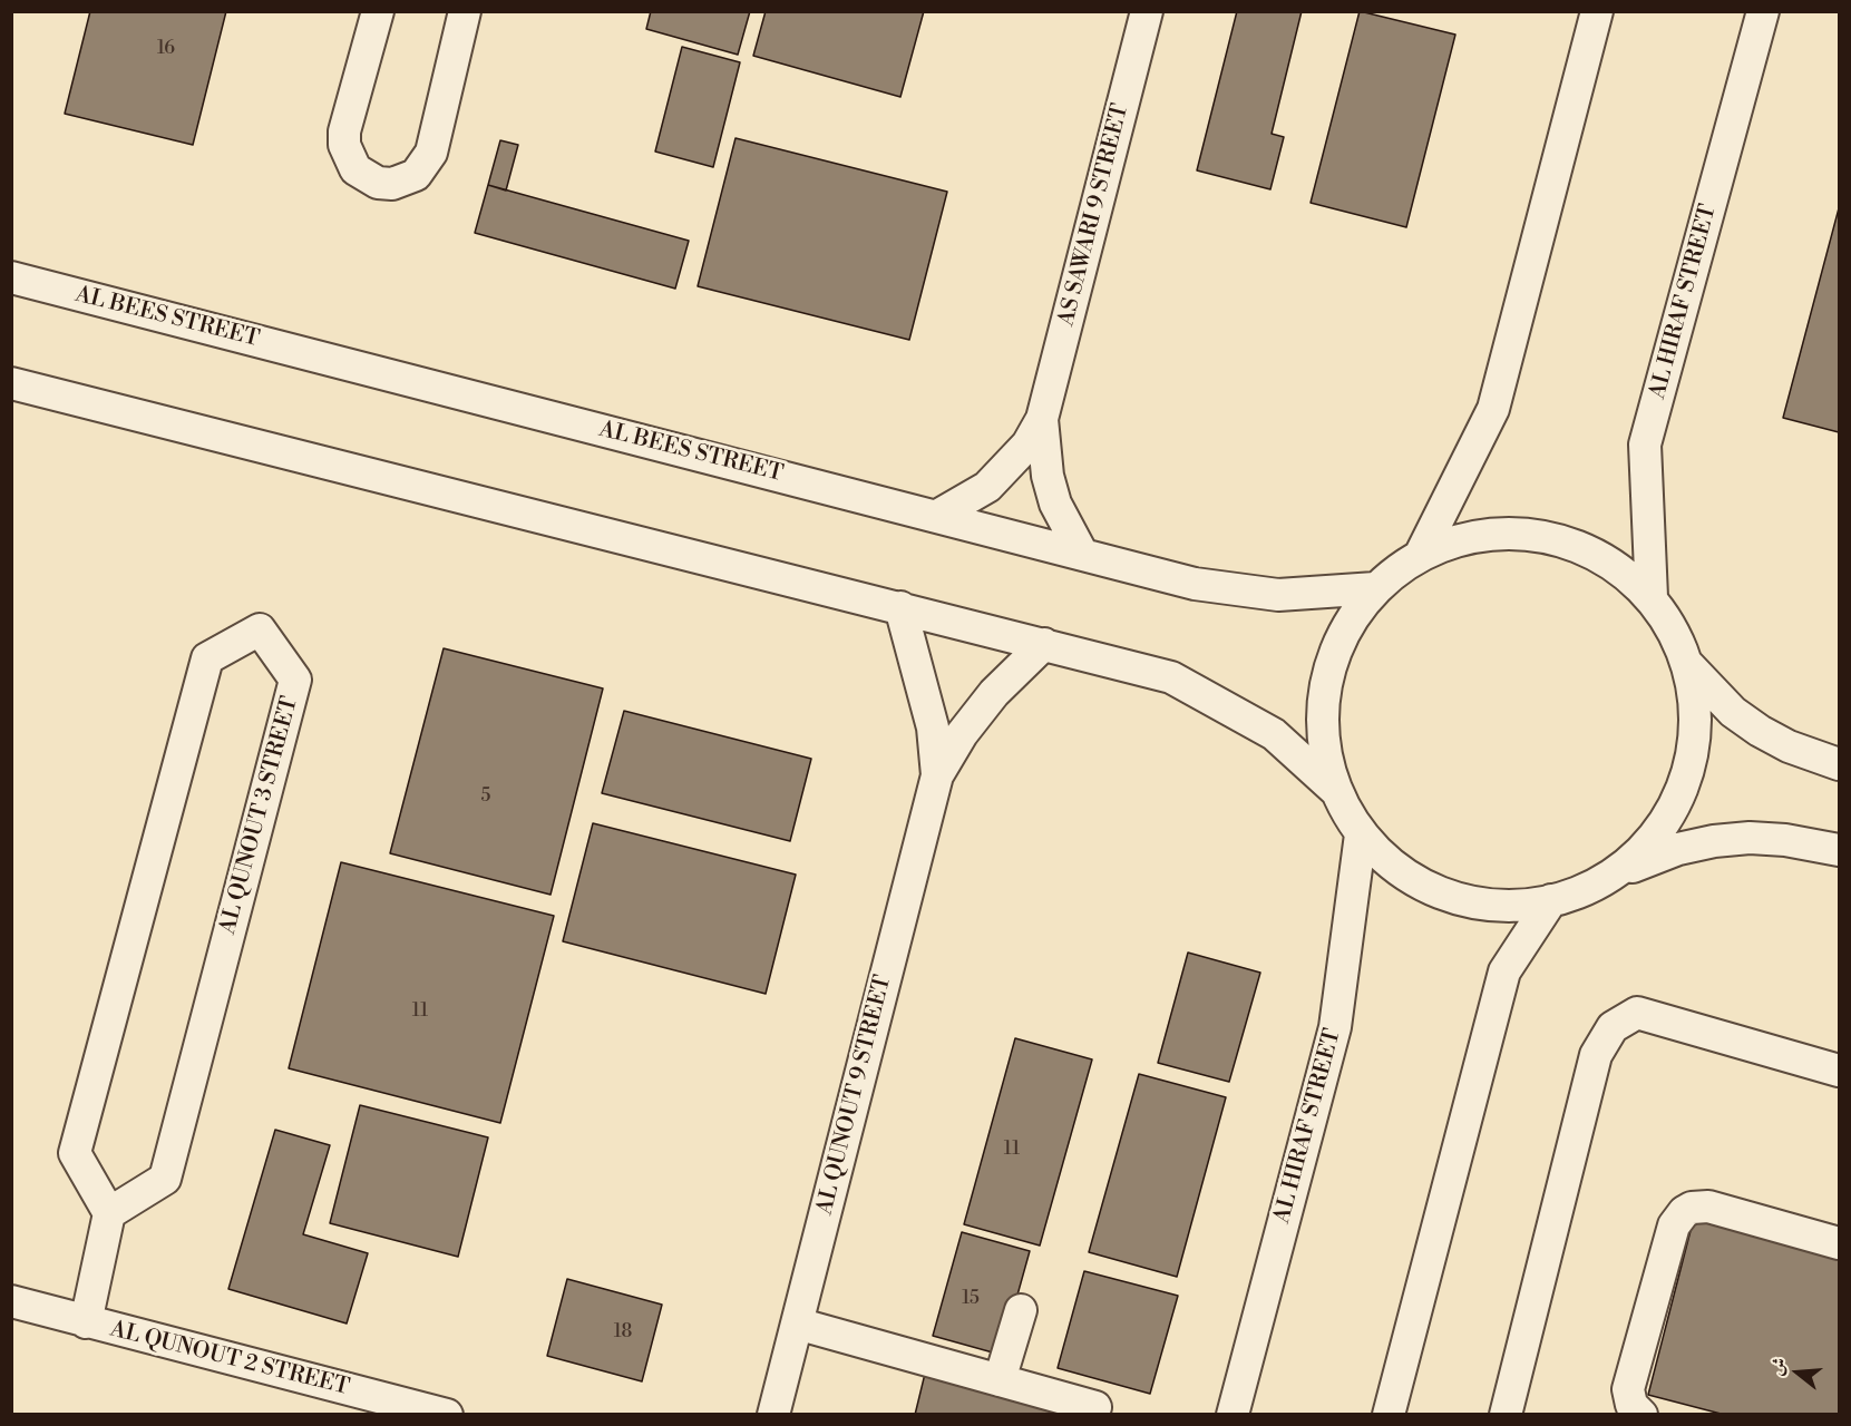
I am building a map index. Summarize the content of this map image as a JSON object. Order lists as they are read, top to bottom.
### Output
{
  "streets": {
    "street": [
      "AS SAWARI 9 STREET",
      "AL HIRAF STREET",
      "AL BEES STREET",
      "AL QUNOUT 3 STREET",
      "AL QUNOUT 9 STREET",
      "AL QUNOUT 2 STREET"
    ]
  },
  "crossings": [
    ["AS SAWARI 9 STREET", "AL BEES STREET"]
  ],
  "house_numbers": [
    "16",
    "5",
    "11",
    "11",
    "15",
    "18"
  ],
  "north": "left"
}
